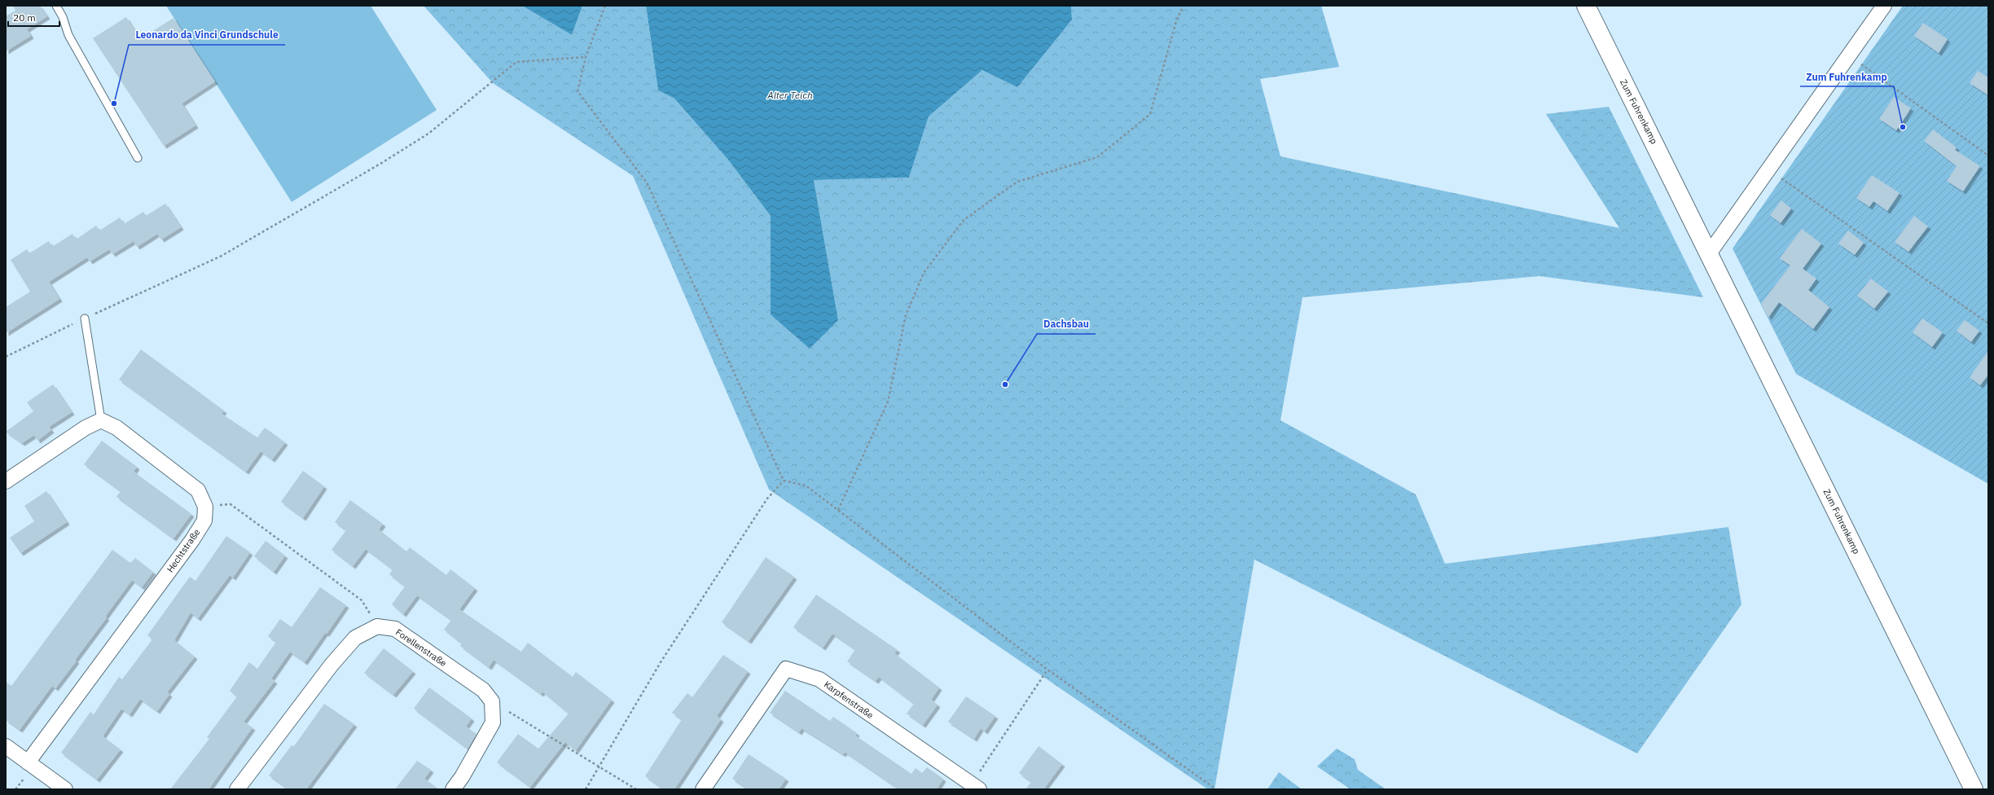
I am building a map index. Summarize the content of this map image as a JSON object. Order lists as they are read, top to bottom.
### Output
{
  "streets": {
    "street": [
      "Zum Fuhrenkamp",
      "Hechtstraße",
      "Forellenstraße",
      "Karpfenstraße"
    ]
  },
  "water": ["Alter Teich"],
  "places": ["Leonardo da Vinci Grundschule", "Zum Fuhrenkamp", "Dachsbau"],
  "scale_bar": "20 m"
}
